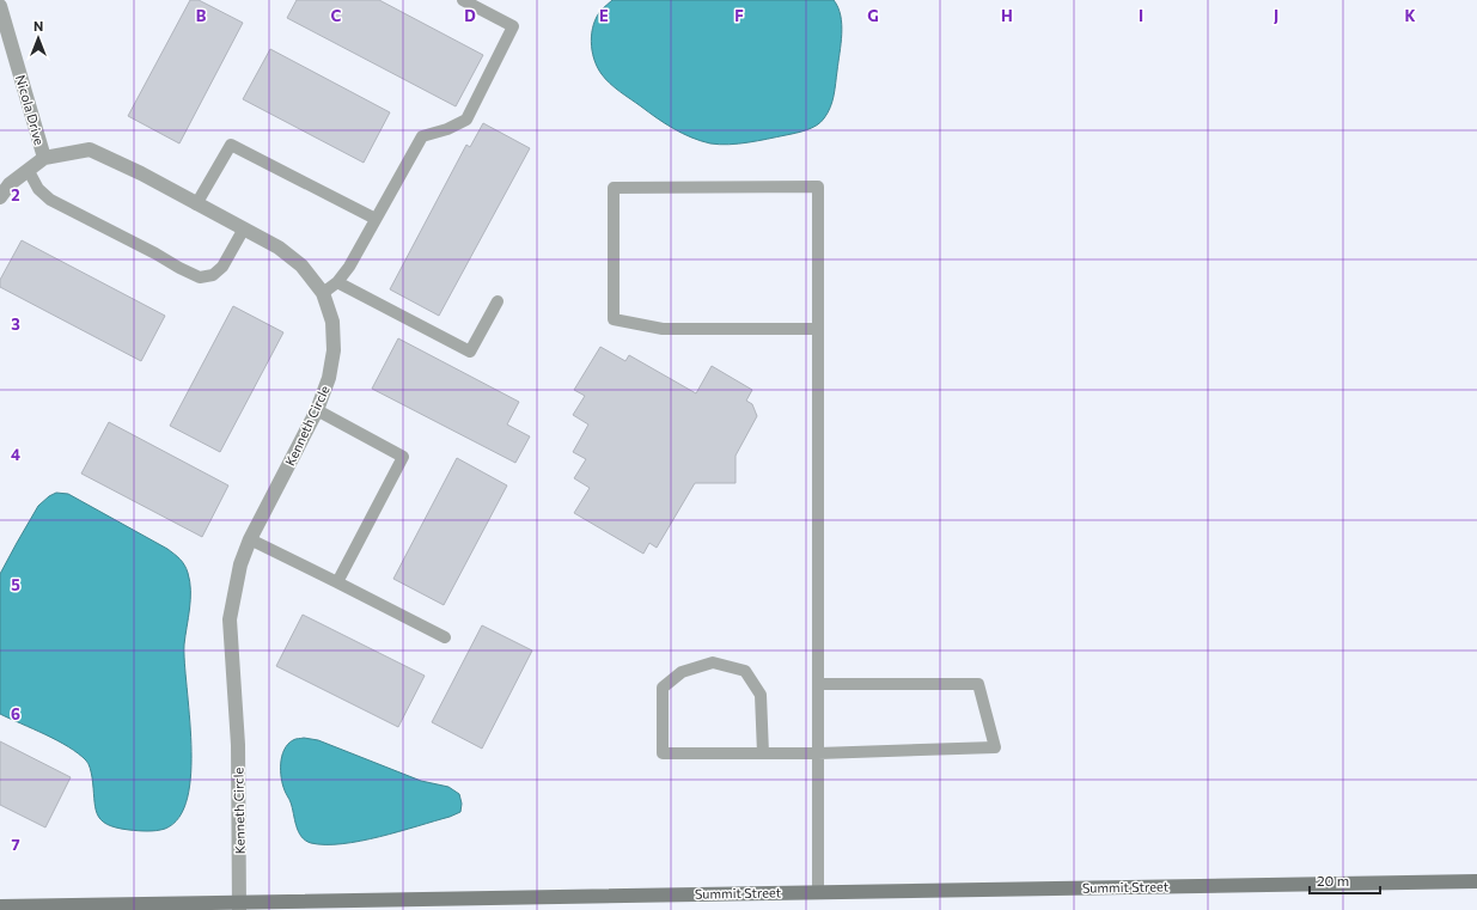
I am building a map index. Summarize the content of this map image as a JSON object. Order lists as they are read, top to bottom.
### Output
{
  "streets": {
    "main road": ["Summit Street"],
    "street": ["Nicola Drive", "Kenneth Circle"]
  },
  "crossings": [
    ["Nicola Drive", "Kenneth Circle"],
    ["Kenneth Circle", "Summit Street"]
  ],
  "scale_bar": "20 m",
  "north": "top",
  "grid": {
    "columns": [
      "B",
      "C",
      "D",
      "E",
      "F",
      "G",
      "H",
      "I",
      "J",
      "K"
    ],
    "rows": [
      "2",
      "3",
      "4",
      "5",
      "6",
      "7"
    ]
  }
}
